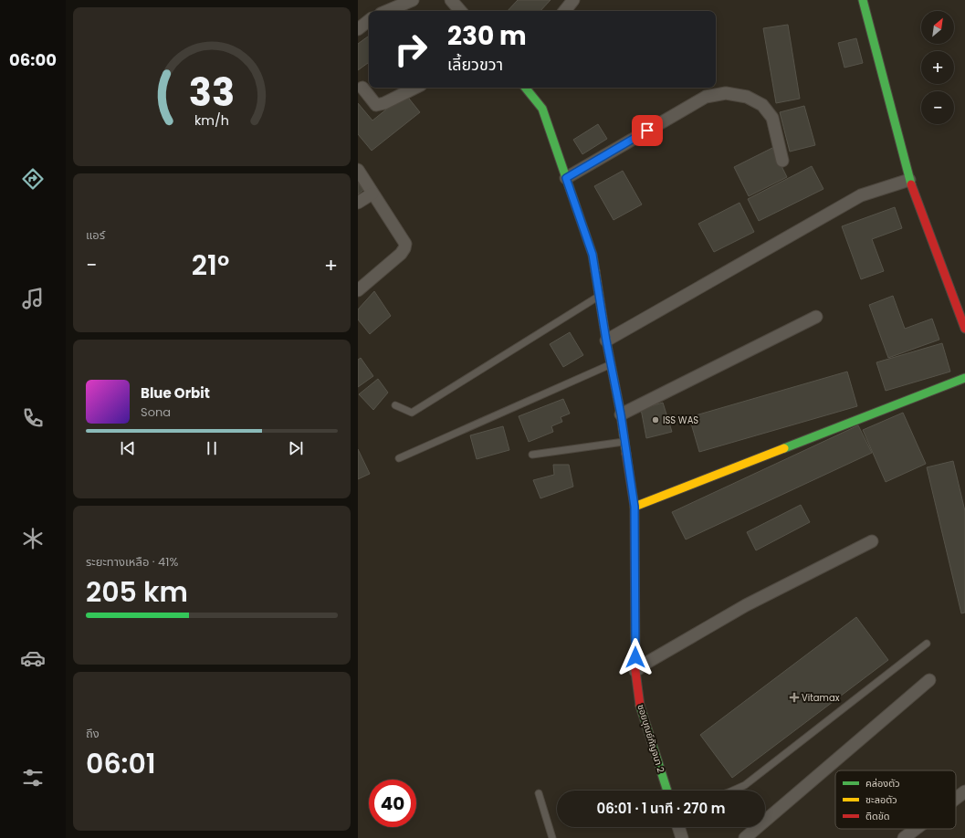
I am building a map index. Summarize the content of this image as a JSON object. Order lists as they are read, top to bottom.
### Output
{
  "streets": {
    "street": ["ซอยบุณย์กัญจนา 2"]
  },
  "places": {
    "other": ["ISS WAS"],
    "health": ["Vitamax"]
  },
  "legend": ["คล่องตัว", "ชะลอตัว", "ติดขัด"],
  "north": "top right",
  "page": {
    "tabs": "06:00",
    "map_buttons": ["+", "−"],
    "turn": ["230 m", "เลี้ยวขวา"],
    "tile": [
      "แอร์",
      ["ระยะทางเหลือ · 41%", "205 km"],
      ["ถึง", "06:01"]
    ],
    "heat": ["−", "21°", "+"],
    "song": ["Blue Orbit", "Sona"],
    "limit": "40",
    "trip": "06:01 · 1 นาที · 270 m",
    "gauge": ["33", "km/h"]
  }
}
